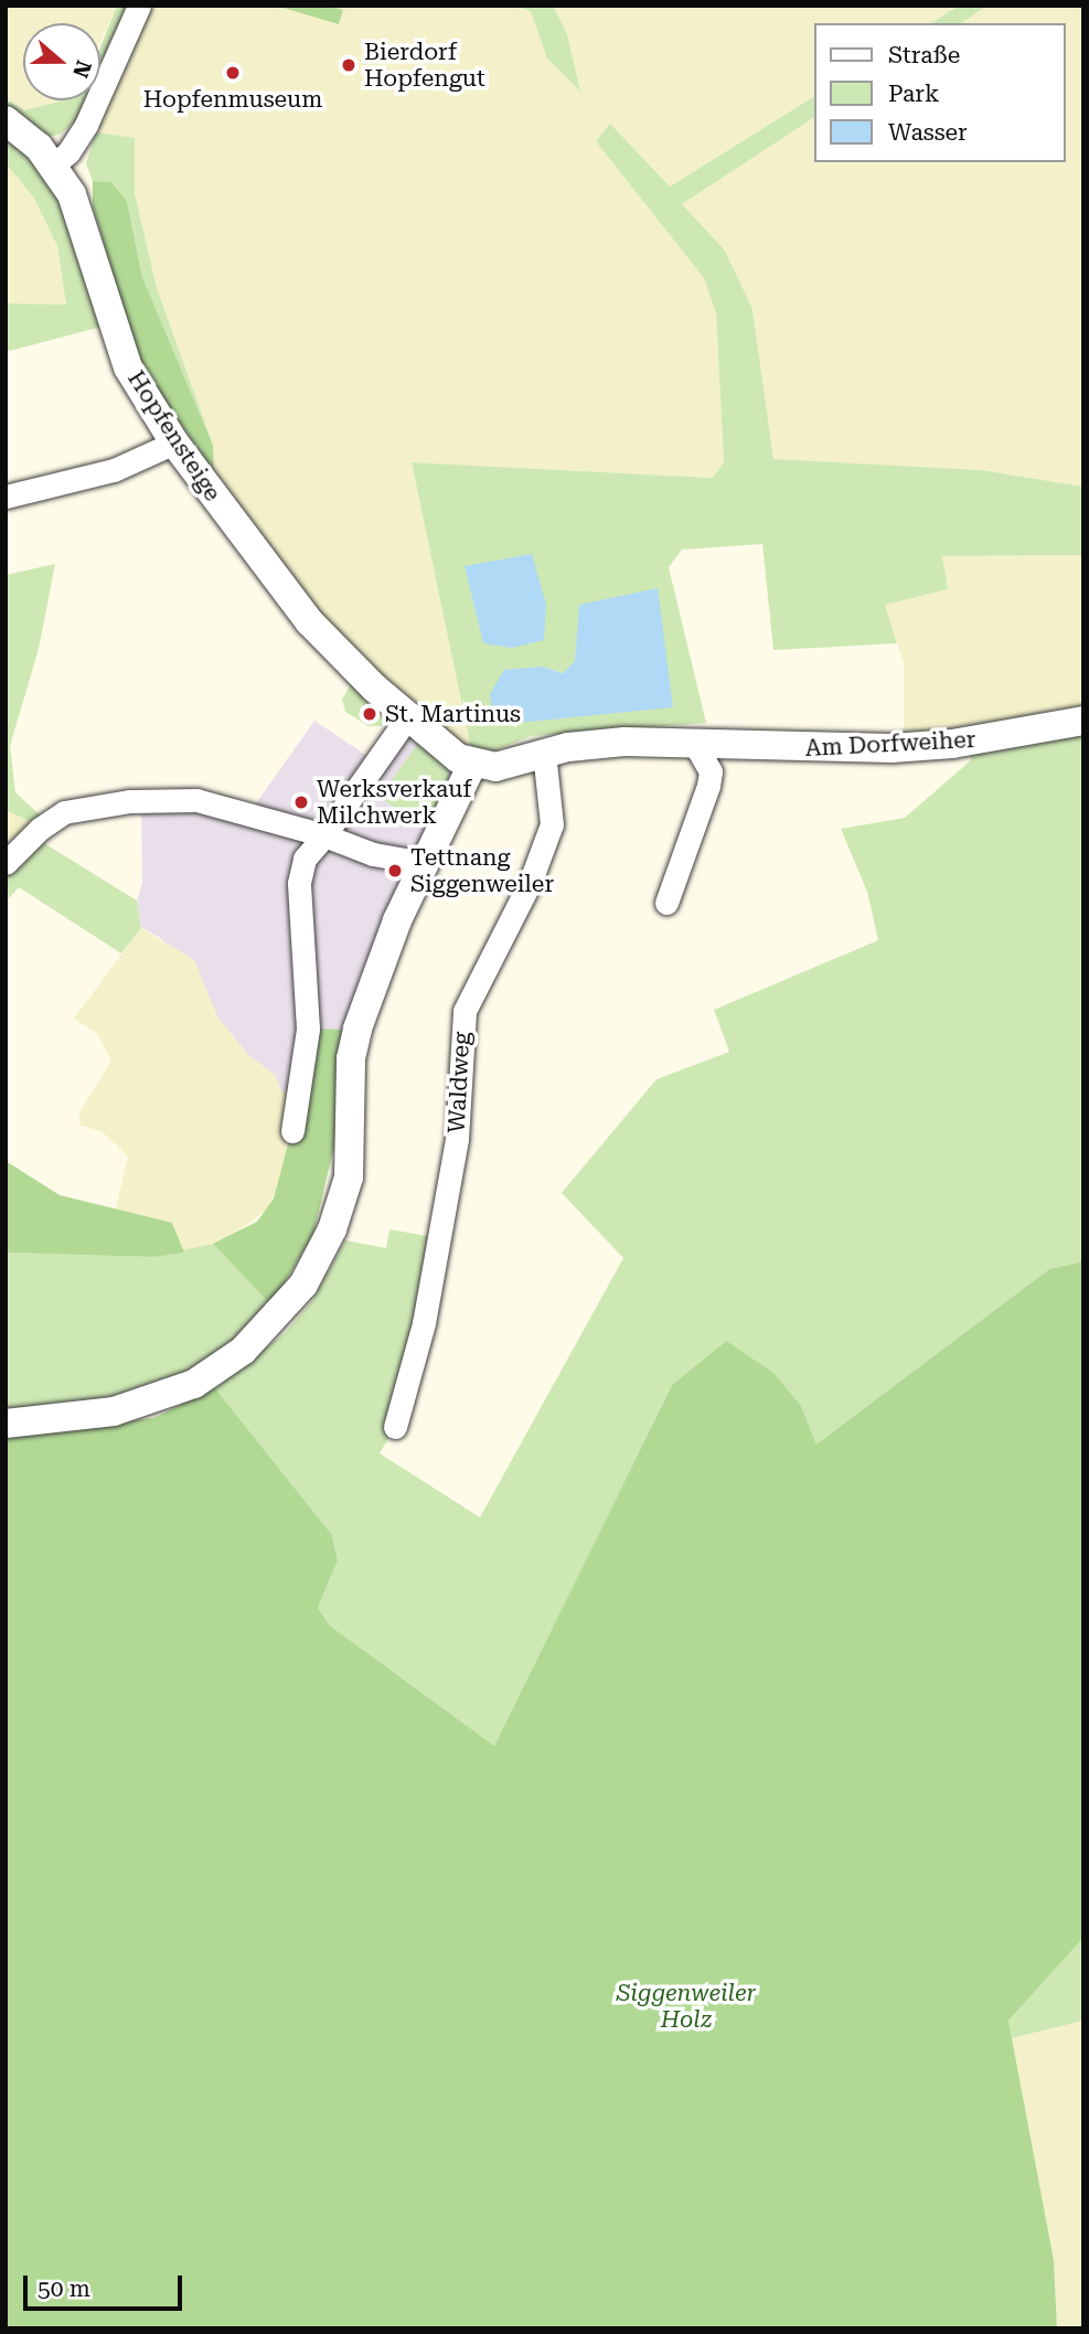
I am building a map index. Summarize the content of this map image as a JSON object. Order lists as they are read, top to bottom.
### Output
{
  "streets": {
    "street": ["Hopfensteige", "Am Dorfweiher", "Waldweg"]
  },
  "crossings": [
    ["Hopfensteige", "Am Dorfweiher"],
    ["Am Dorfweiher", "Waldweg"]
  ],
  "parks": ["Siggenweiler Holz"],
  "places": [
    "Bierdorf Hopfengut",
    "Hopfenmuseum",
    "St. Martinus",
    "Werksverkauf Milchwerk",
    "Tettnang Siggenweiler"
  ],
  "legend": ["Straße", "Park", "Wasser"],
  "scale_bar": "50 m",
  "north": "right"
}
